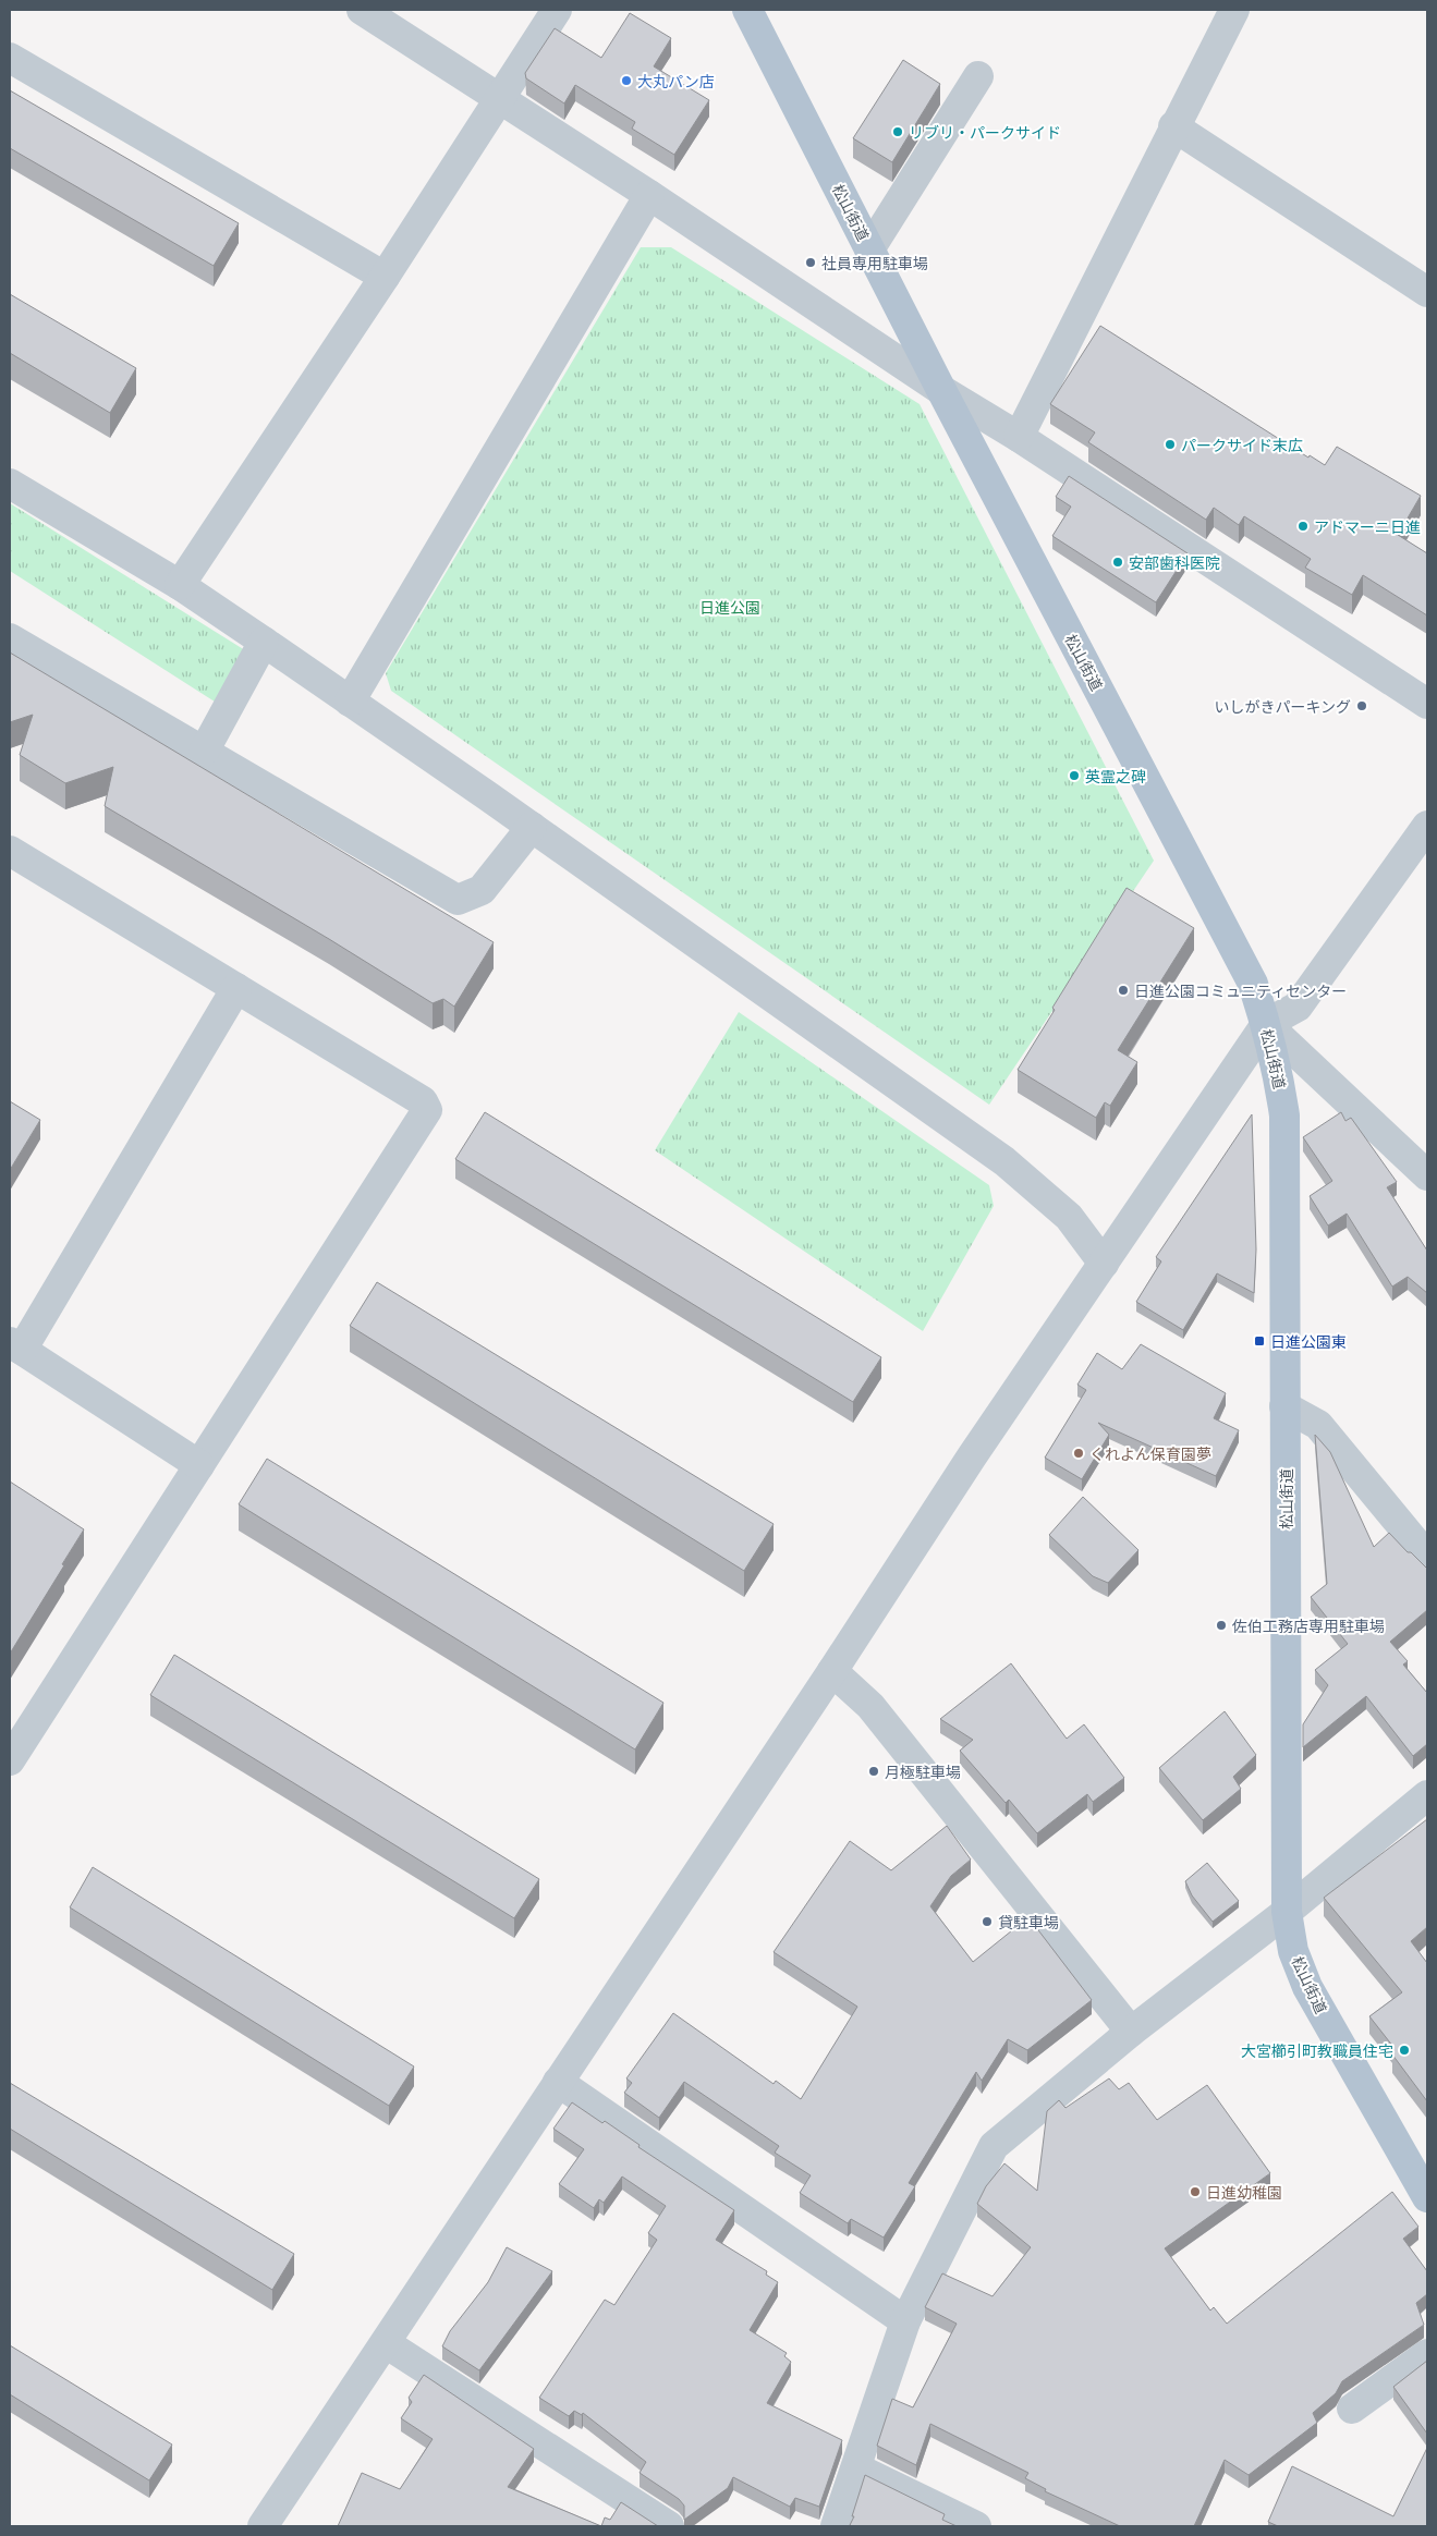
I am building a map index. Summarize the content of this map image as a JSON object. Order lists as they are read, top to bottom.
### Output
{
  "streets": {
    "main road": ["松山街道"]
  },
  "parks": ["日進公園"],
  "places": {
    "other": [
      "大丸パン店",
      "リブリ・パークサイド",
      "社員専用駐車場",
      "パークサイド末広",
      "アドマーニ日進",
      "安部歯科医院",
      "いしがきパーキング",
      "英霊之碑",
      "日進公園コミュニティセンター",
      "くれよん保育園夢",
      "佐伯工務店専用駐車場",
      "月極駐車場",
      "貸駐車場",
      "大宮櫛引町教職員住宅",
      "日進幼稚園"
    ],
    "transit": ["日進公園東"]
  }
}
